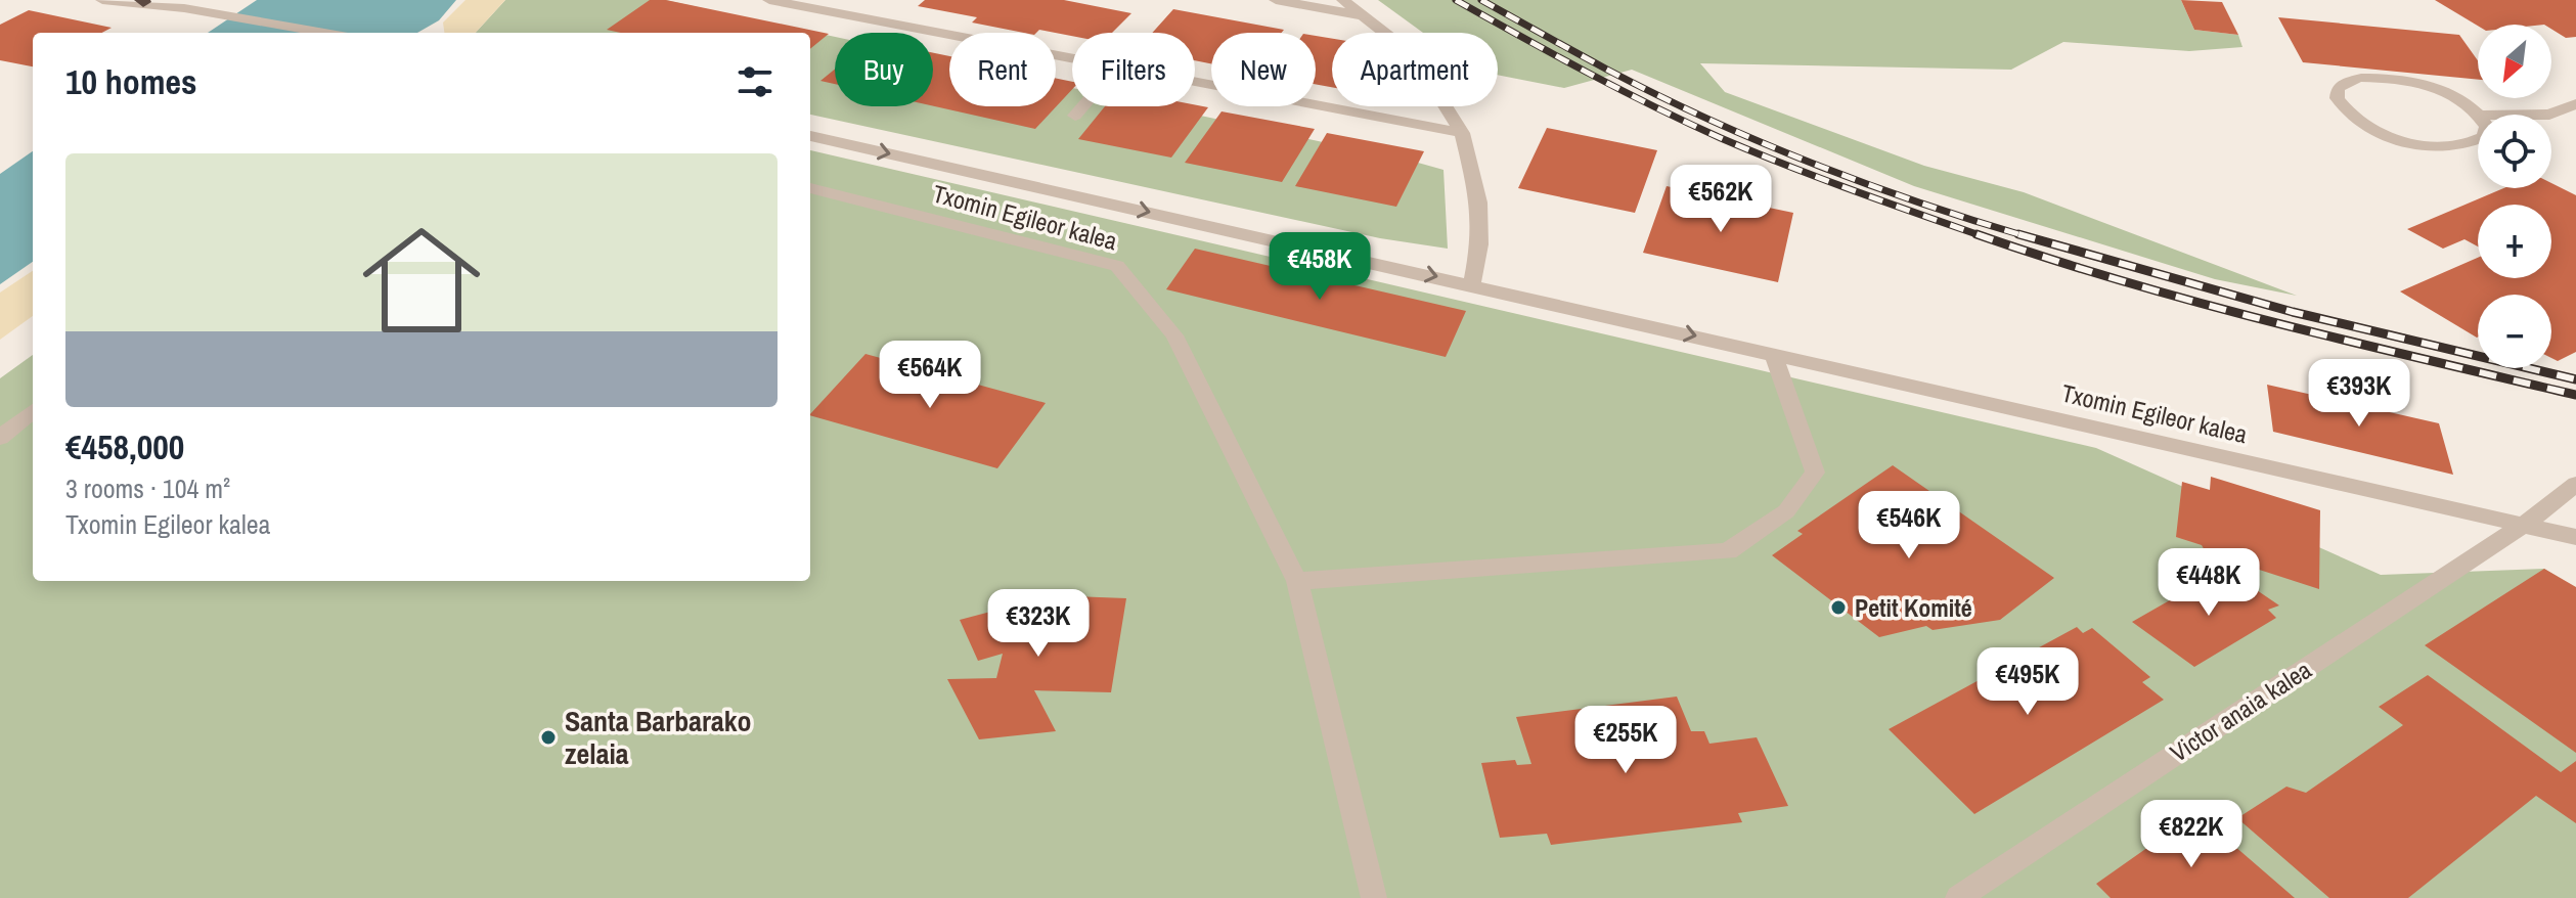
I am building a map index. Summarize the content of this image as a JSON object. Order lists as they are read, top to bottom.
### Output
{
  "streets": {
    "street": ["Txomin Egileor kalea", "Victor anaia kalea"]
  },
  "crossings": [
    ["Txomin Egileor kalea", "Victor anaia kalea"]
  ],
  "places": ["Petit Komité", "Santa Barbarako zelaia"],
  "north": "bottom left",
  "page": {
    "map_buttons": ["+", "−"],
    "chip": [
      "Buy",
      "Rent",
      "Filters",
      "New",
      "Apartment"
    ],
    "heading": "10 homes",
    "list": [
      {
        "name": "€458,000",
        "note": "3 rooms · 104 m² · Txomin Egileor kalea"
      }
    ],
    "price": [
      "€562K",
      "€458K",
      "€564K",
      "€393K",
      "€546K",
      "€448K",
      "€323K",
      "€495K",
      "€255K",
      "€822K"
    ]
  }
}
